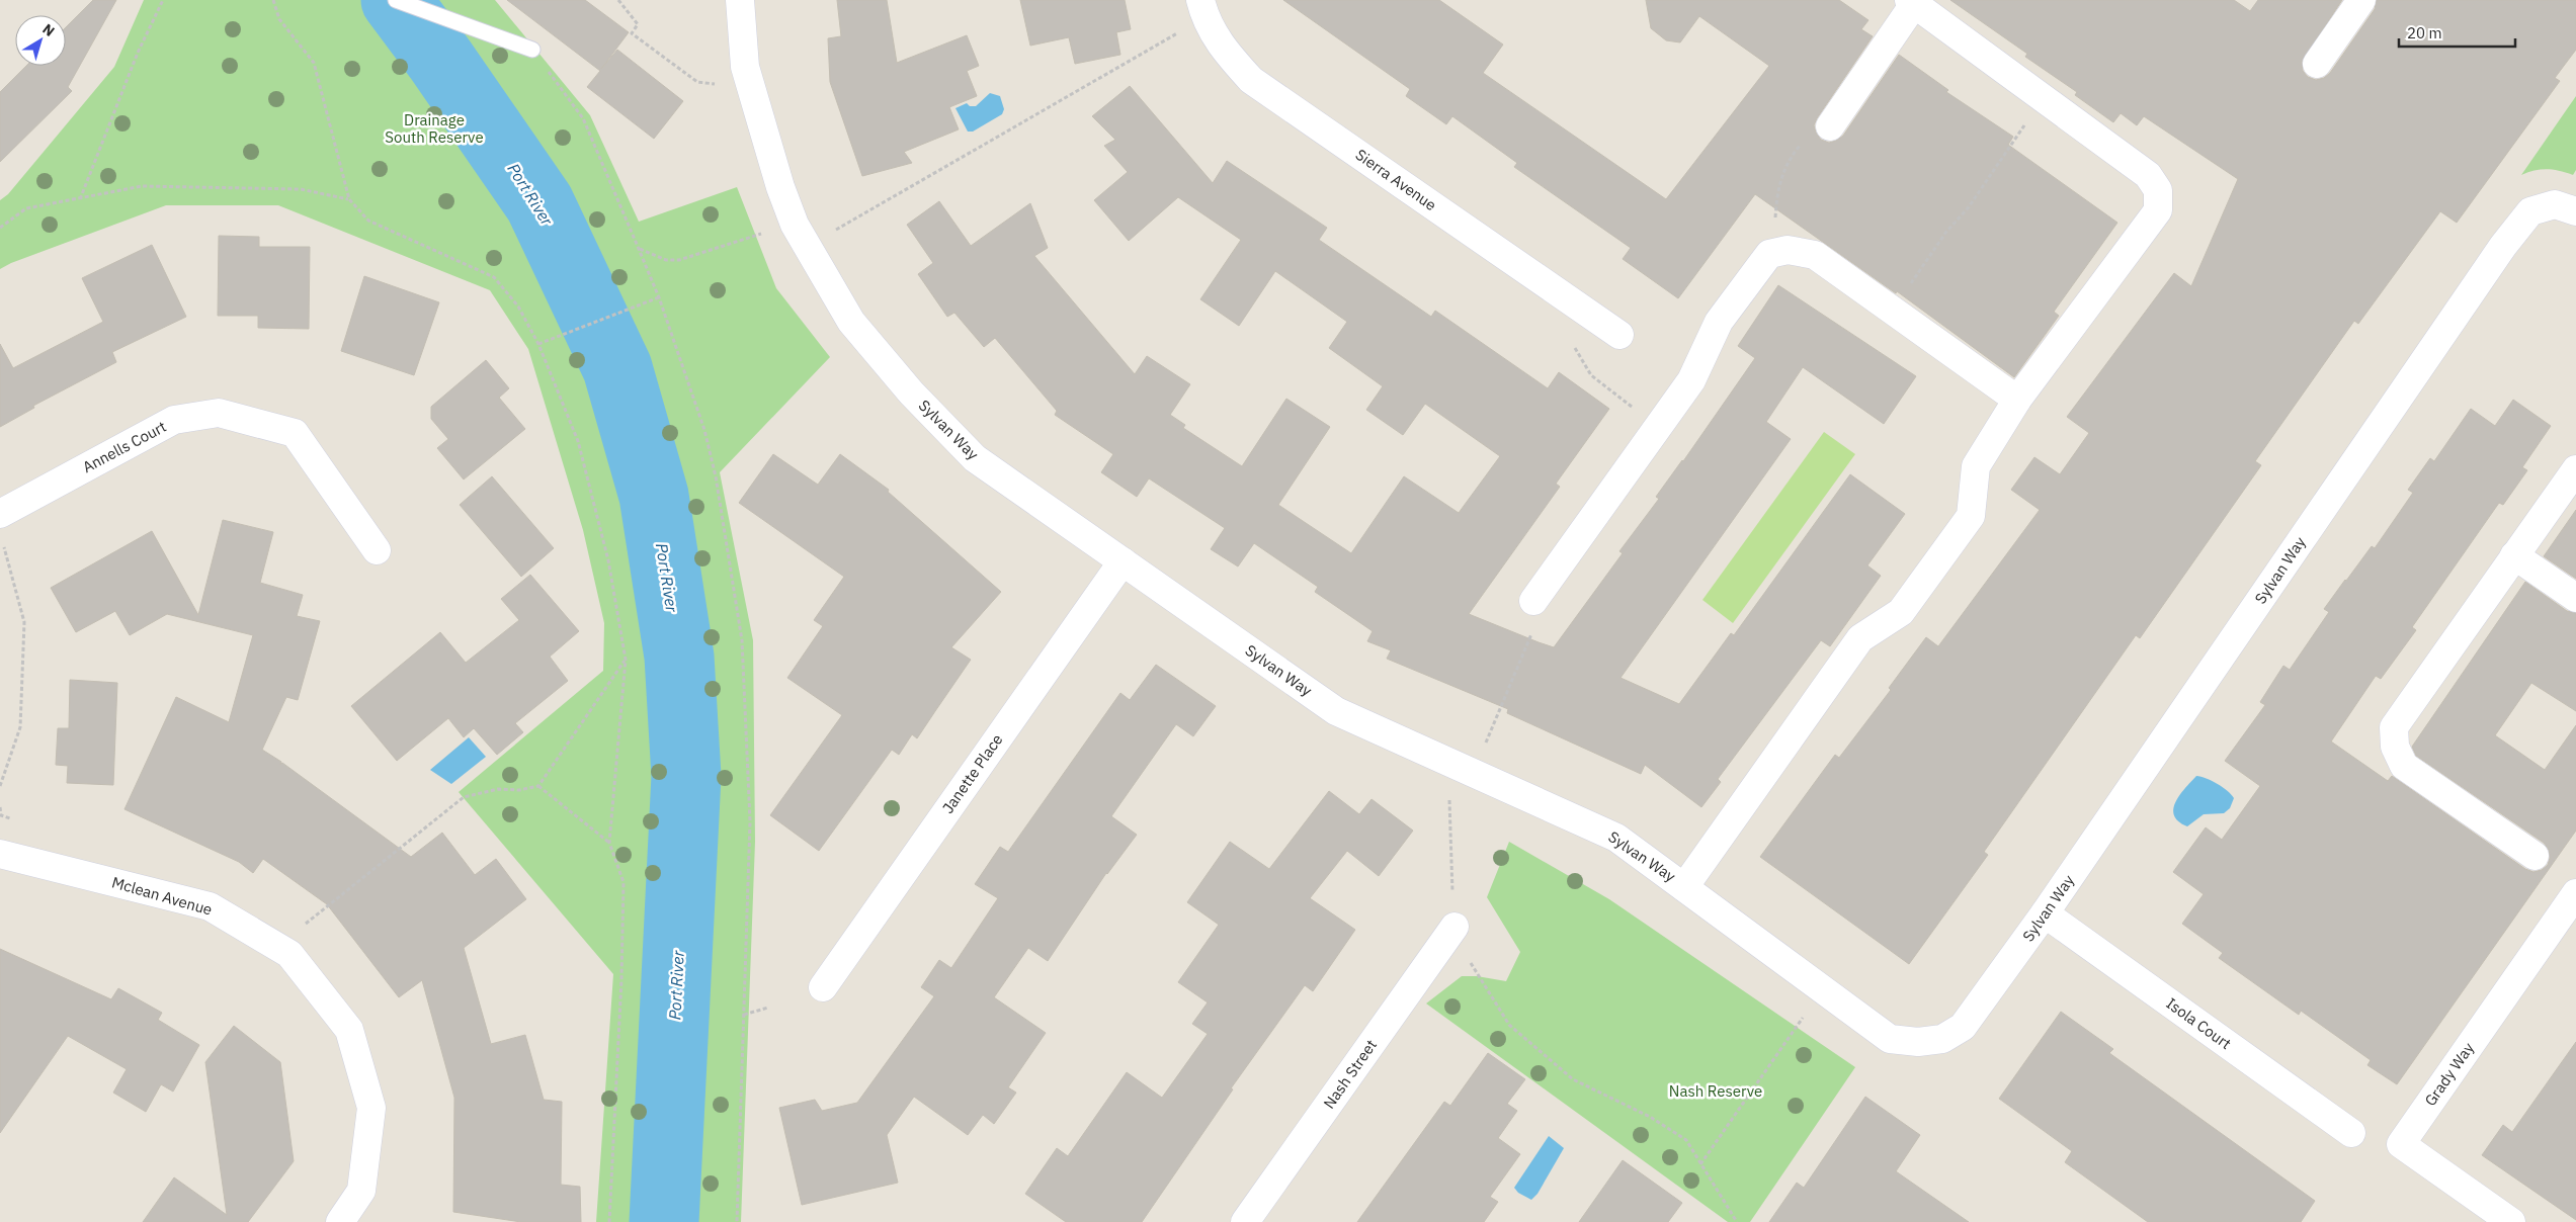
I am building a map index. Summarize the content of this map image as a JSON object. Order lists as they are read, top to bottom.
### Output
{
  "streets": {
    "street": [
      "Sierra Avenue",
      "Sylvan Way",
      "Annells Court",
      "Janette Place",
      "Mclean Avenue",
      "Isola Court",
      "Nash Street",
      "Grady Way"
    ]
  },
  "crossings": [
    ["Sylvan Way", "Janette Place"],
    ["Sylvan Way", "Isola Court"]
  ],
  "water": ["Port River"],
  "parks": ["Drainage South Reserve", "Nash Reserve"],
  "scale_bar": "20 m",
  "north": "top right"
}
